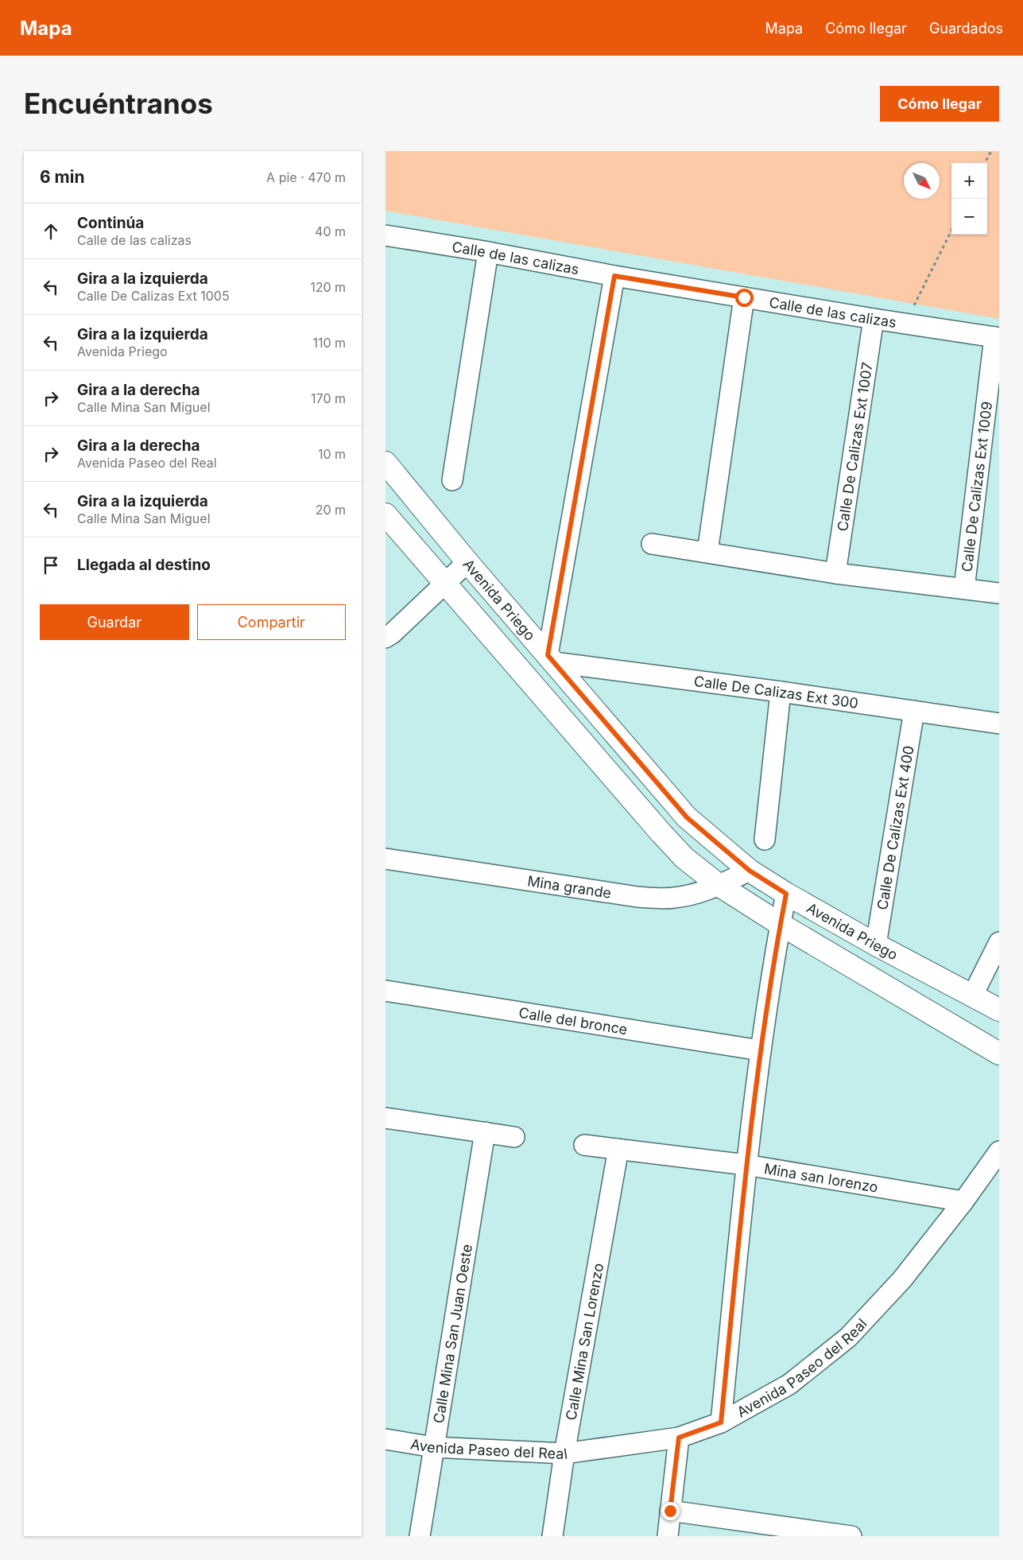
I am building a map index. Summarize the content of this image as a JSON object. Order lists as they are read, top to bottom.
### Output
{
  "streets": {
    "street": [
      "Calle de las calizas",
      "Calle De Calizas Ext 1007",
      "Calle De Calizas Ext 1009",
      "Avenida Priego",
      "Calle De Calizas Ext 300",
      "Calle De Calizas Ext 400",
      "Mina grande",
      "Calle del bronce",
      "Mina san lorenzo",
      "Calle Mina San Juan Oeste",
      "Calle Mina San Lorenzo",
      "Avenida Paseo del Real"
    ]
  },
  "crossings": [
    ["Calle de las calizas", "Calle De Calizas Ext 1007"],
    ["Calle de las calizas", "Calle De Calizas Ext 1009"],
    ["Avenida Priego", "Calle De Calizas Ext 300"],
    ["Avenida Priego", "Calle De Calizas Ext 400"],
    ["Avenida Priego", "Mina grande"],
    ["Calle De Calizas Ext 300", "Calle De Calizas Ext 400"],
    ["Mina san lorenzo", "Calle Mina San Lorenzo"],
    ["Mina san lorenzo", "Avenida Paseo del Real"],
    ["Calle Mina San Juan Oeste", "Avenida Paseo del Real"],
    ["Calle Mina San Lorenzo", "Avenida Paseo del Real"]
  ],
  "north": "bottom right",
  "page": {
    "header": "Mapa",
    "nav": ["Mapa", "Cómo llegar", "Guardados"],
    "buttons": [
      "Cómo llegar",
      ["Guardar", "Compartir"]
    ],
    "title": "Encuéntranos",
    "heading": ["6 min", "A pie · 470 m"],
    "map_buttons": ["+", "−"],
    "list": [
      ["Continúa", "Calle de las calizas", "40 m"],
      ["Gira a la izquierda", "Calle De Calizas Ext 1005", "120 m"],
      ["Gira a la izquierda", "Avenida Priego", "110 m"],
      ["Gira a la derecha", "Calle Mina San Miguel", "170 m"],
      ["Gira a la derecha", "Avenida Paseo del Real", "10 m"],
      ["Gira a la izquierda", "Calle Mina San Miguel", "20 m"],
      "Llegada al destino"
    ]
  }
}
